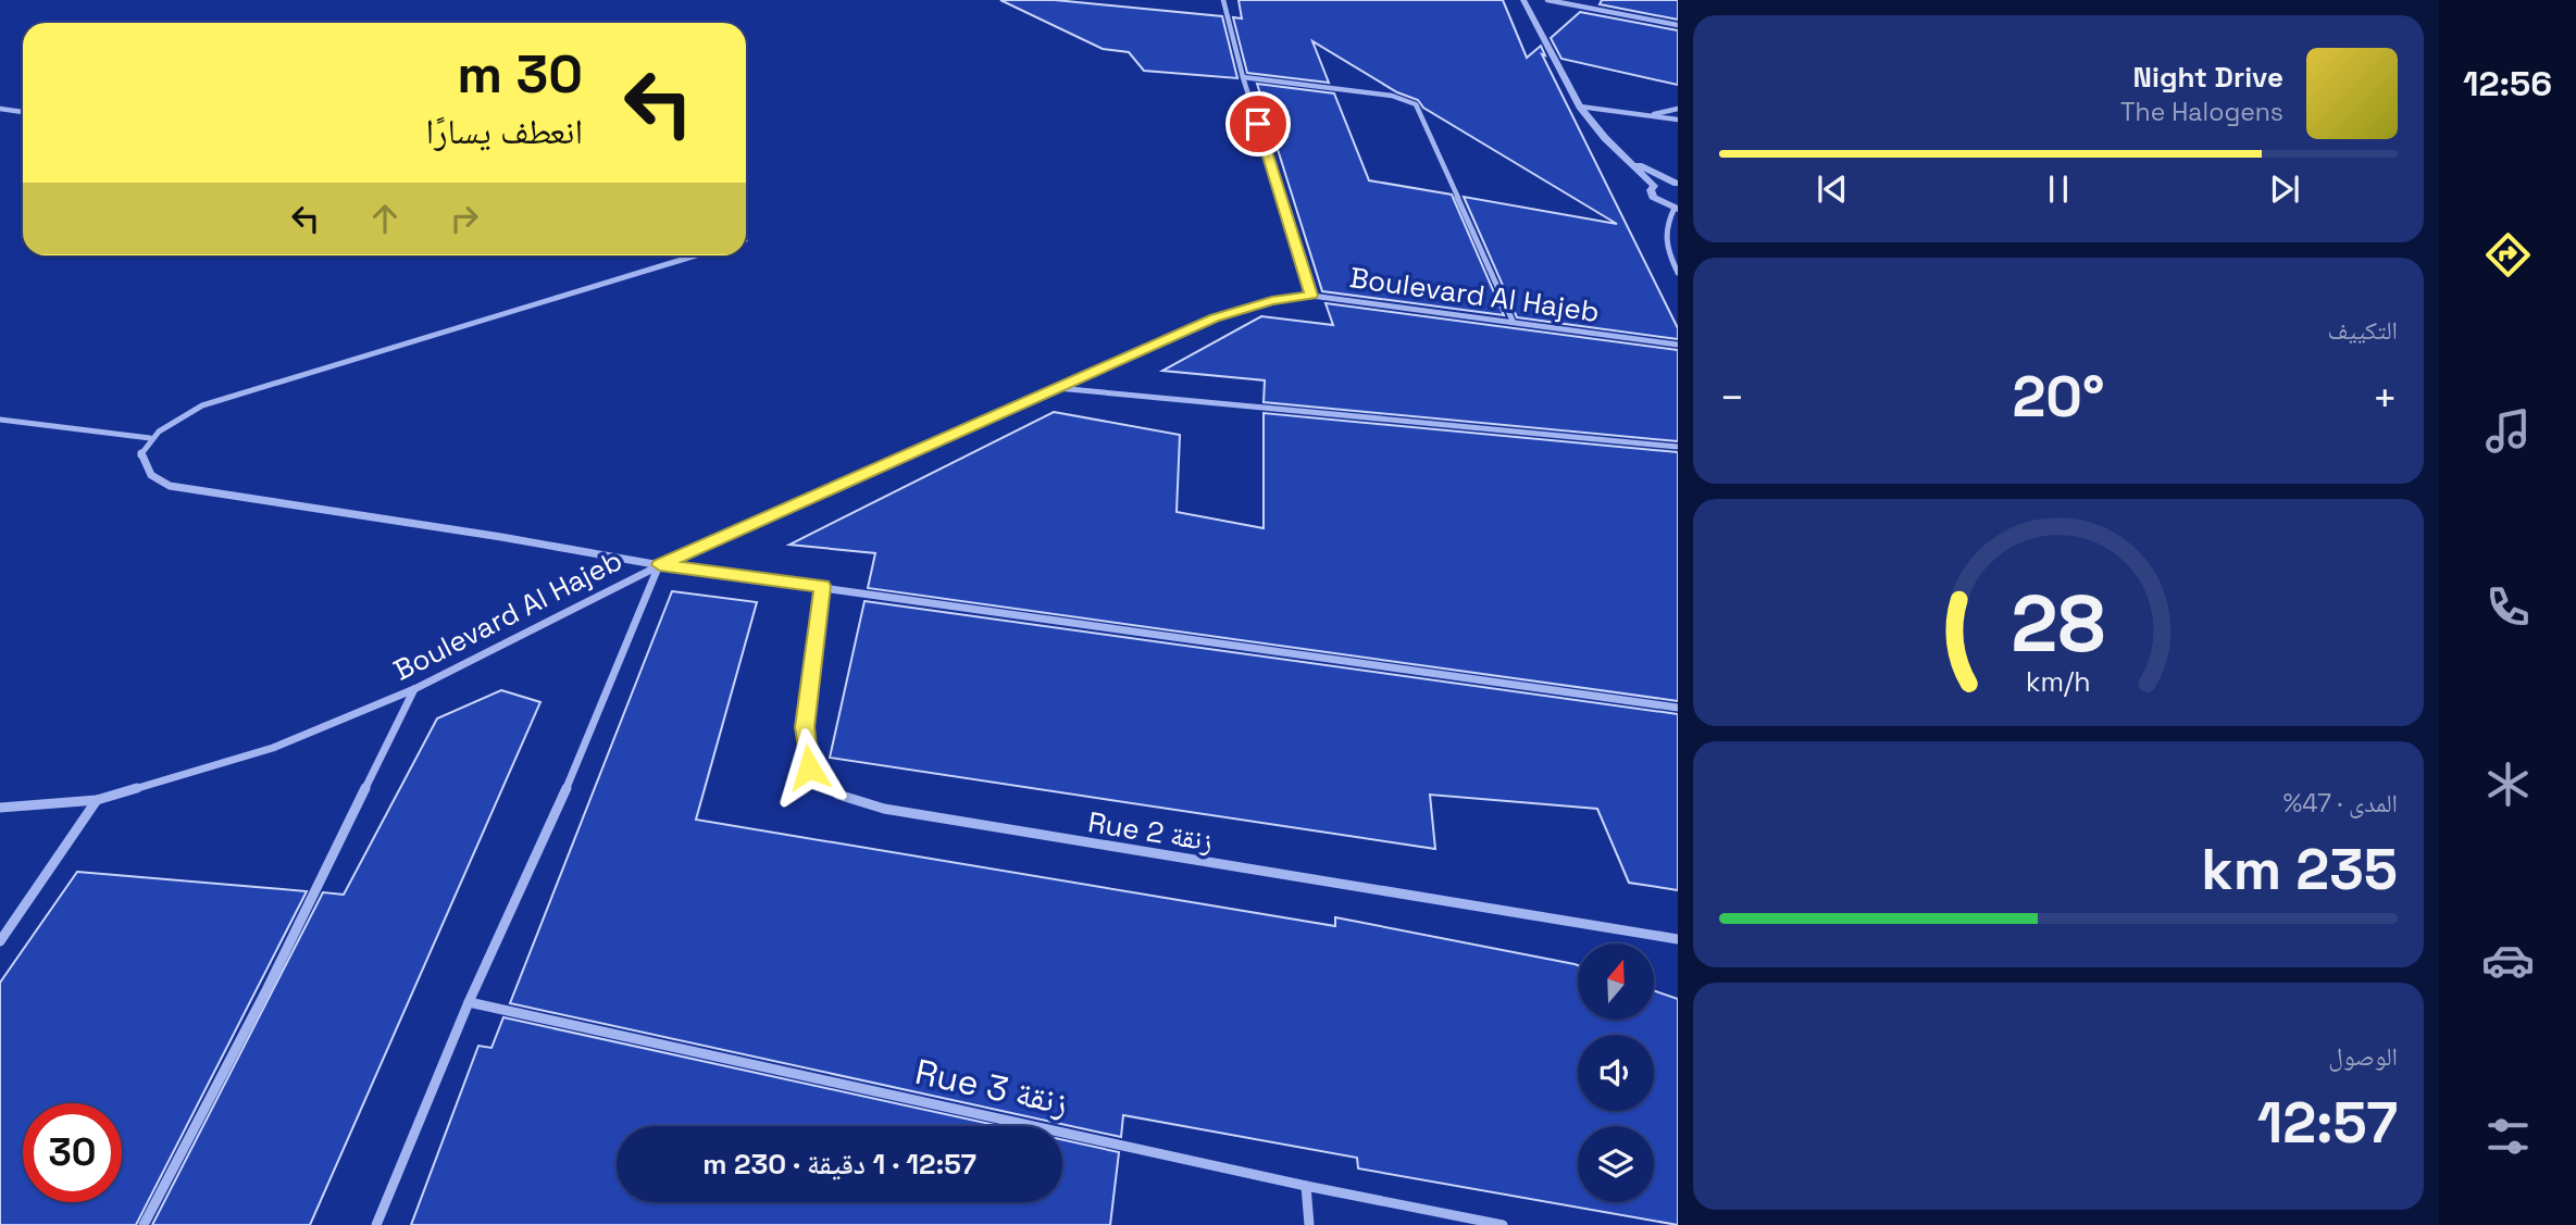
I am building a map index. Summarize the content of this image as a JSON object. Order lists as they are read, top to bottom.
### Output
{
  "streets": {
    "street": ["Boulevard Al Hajeb", "Rue 2 زنقة", "Rue 3 زنقة"]
  },
  "north": "top",
  "page": {
    "tabs": "12:56",
    "turn": ["30 m", "انعطف يسارًا"],
    "song": ["Night Drive", "The Halogens"],
    "tile": [
      "التكييف",
      ["المدى · 47%", "235 km"],
      ["الوصول", "12:57"]
    ],
    "heat": ["−", "20°", "+"],
    "limit": "30",
    "trip": "12:57 · 1 دقيقة · 230 m",
    "gauge": ["28", "km/h"]
  }
}
